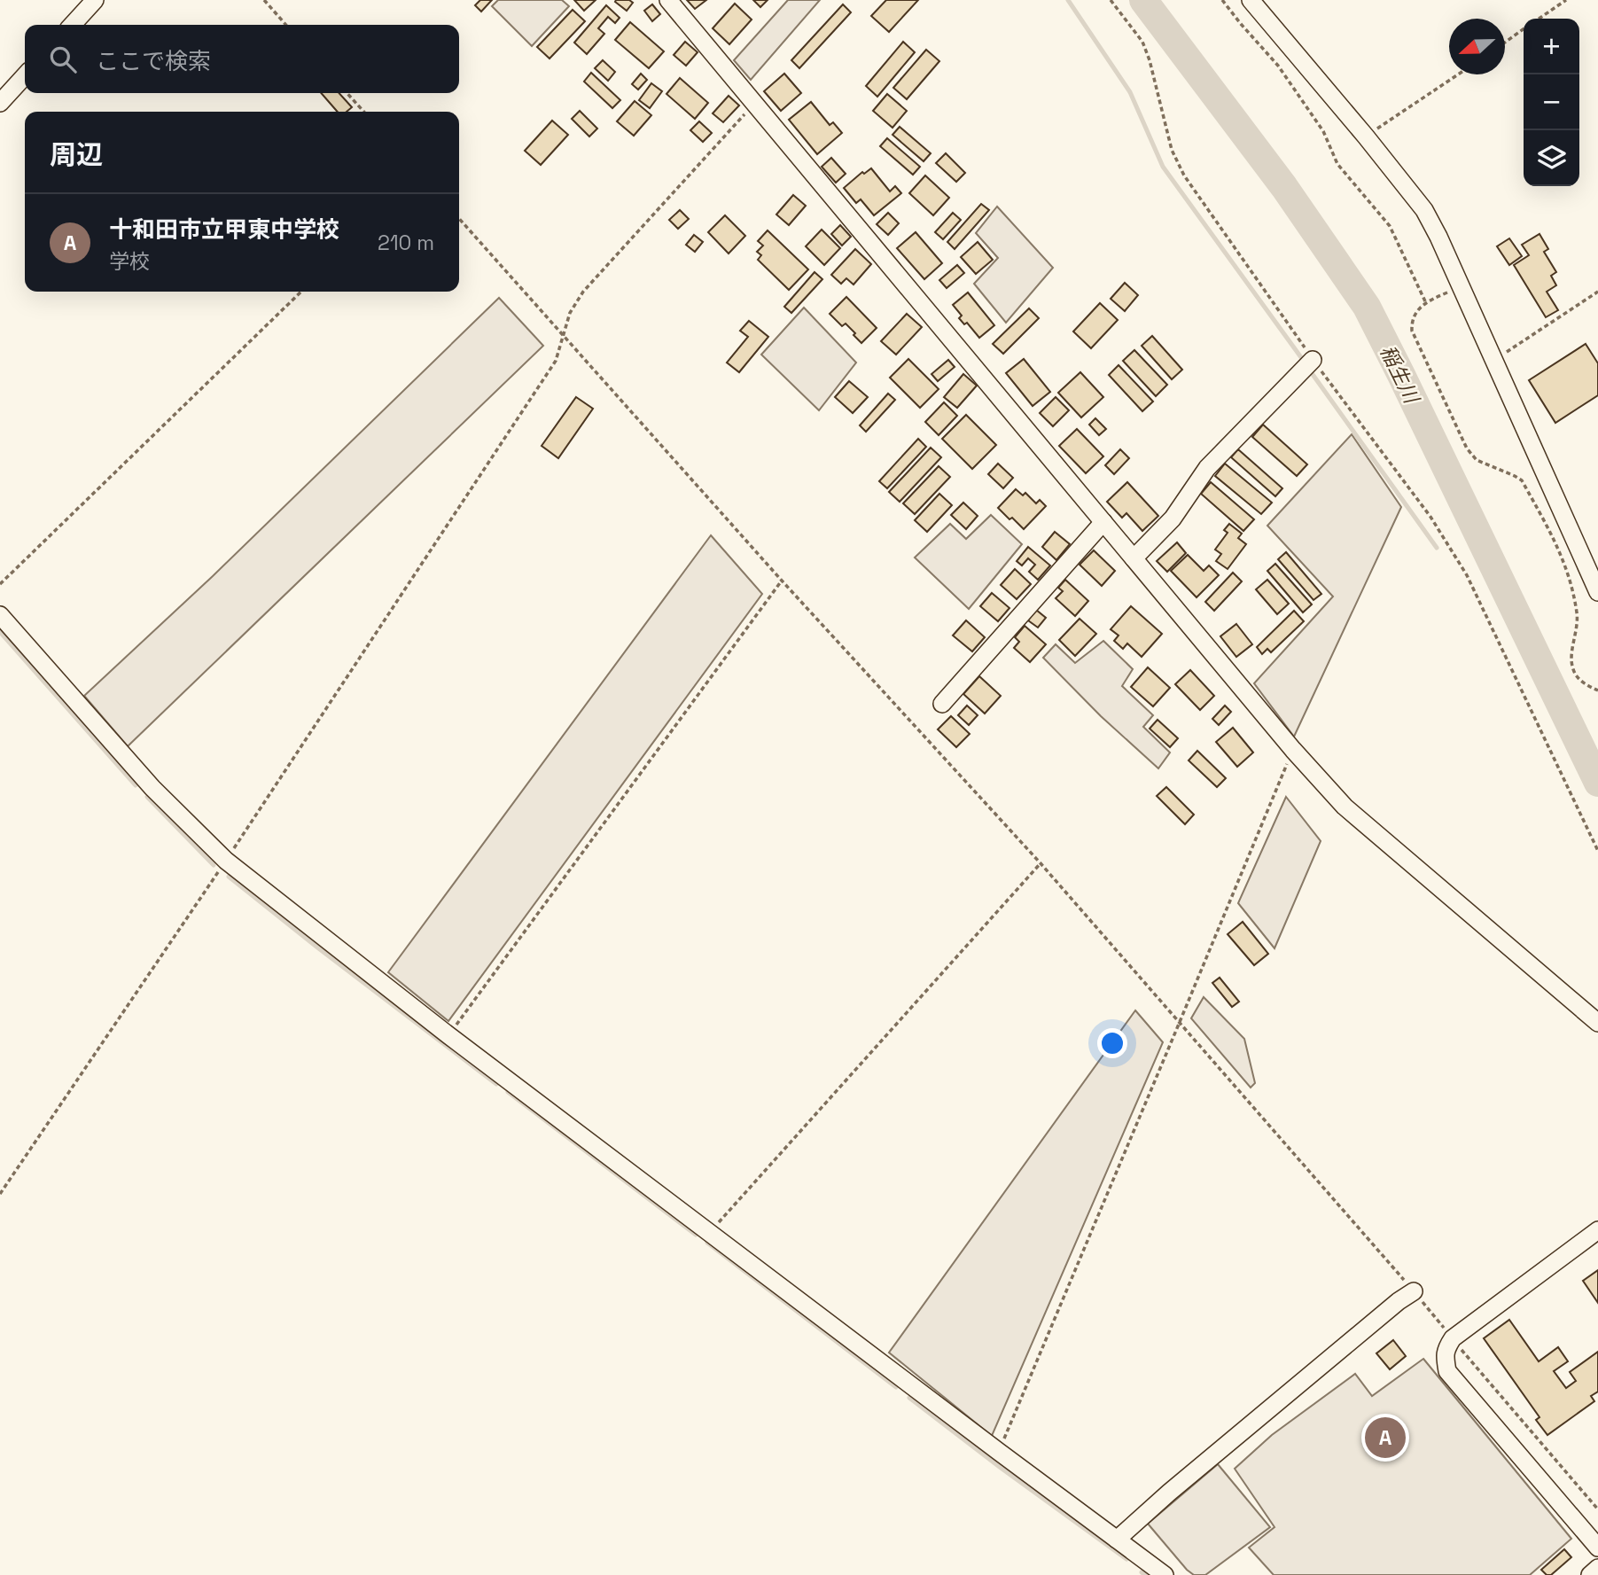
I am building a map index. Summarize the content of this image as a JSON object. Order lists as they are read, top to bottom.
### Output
{
  "water": ["稲生川"],
  "north": "left",
  "page": {
    "map_buttons": ["+", "−"],
    "search": "ここで検索",
    "heading": "周辺",
    "list": [
      {
        "mark": "A",
        "name": "十和田市立甲東中学校",
        "note": "学校",
        "value": "210 m"
      }
    ],
    "pins": "A"
  }
}
